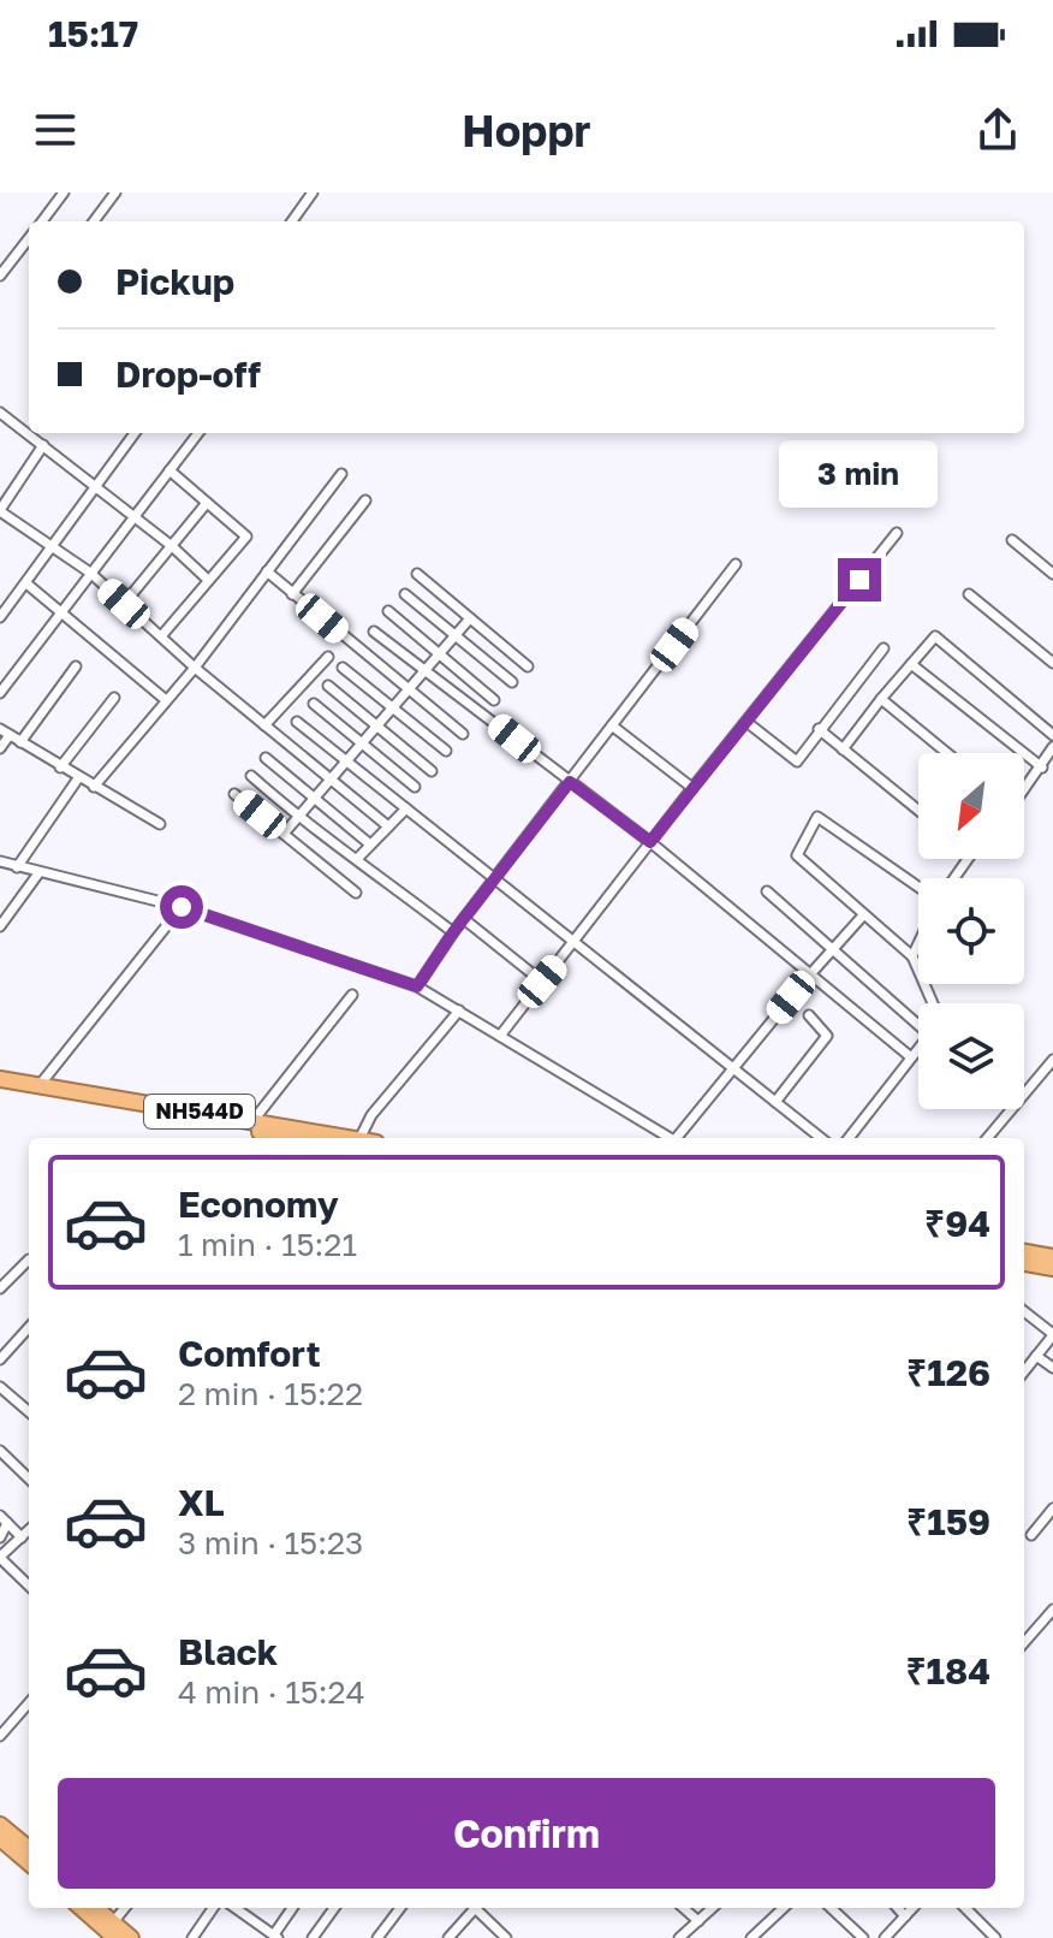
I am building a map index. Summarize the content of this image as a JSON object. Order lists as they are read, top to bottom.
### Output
{
  "streets": {
    "highway": ["NH544D"]
  },
  "north": "bottom left",
  "page": {
    "status": "15:17",
    "header": "Hoppr",
    "banner": ["Pickup", "Drop-off"],
    "bubble": "3 min",
    "list": [
      {
        "name": "Economy",
        "note": "1 min · 15:21",
        "value": "₹94"
      },
      {
        "name": "Comfort",
        "note": "2 min · 15:22",
        "value": "₹126"
      },
      {
        "name": "XL",
        "note": "3 min · 15:23",
        "value": "₹159"
      },
      {
        "name": "Black",
        "note": "4 min · 15:24",
        "value": "₹184"
      }
    ],
    "buttons": "Confirm"
  }
}
